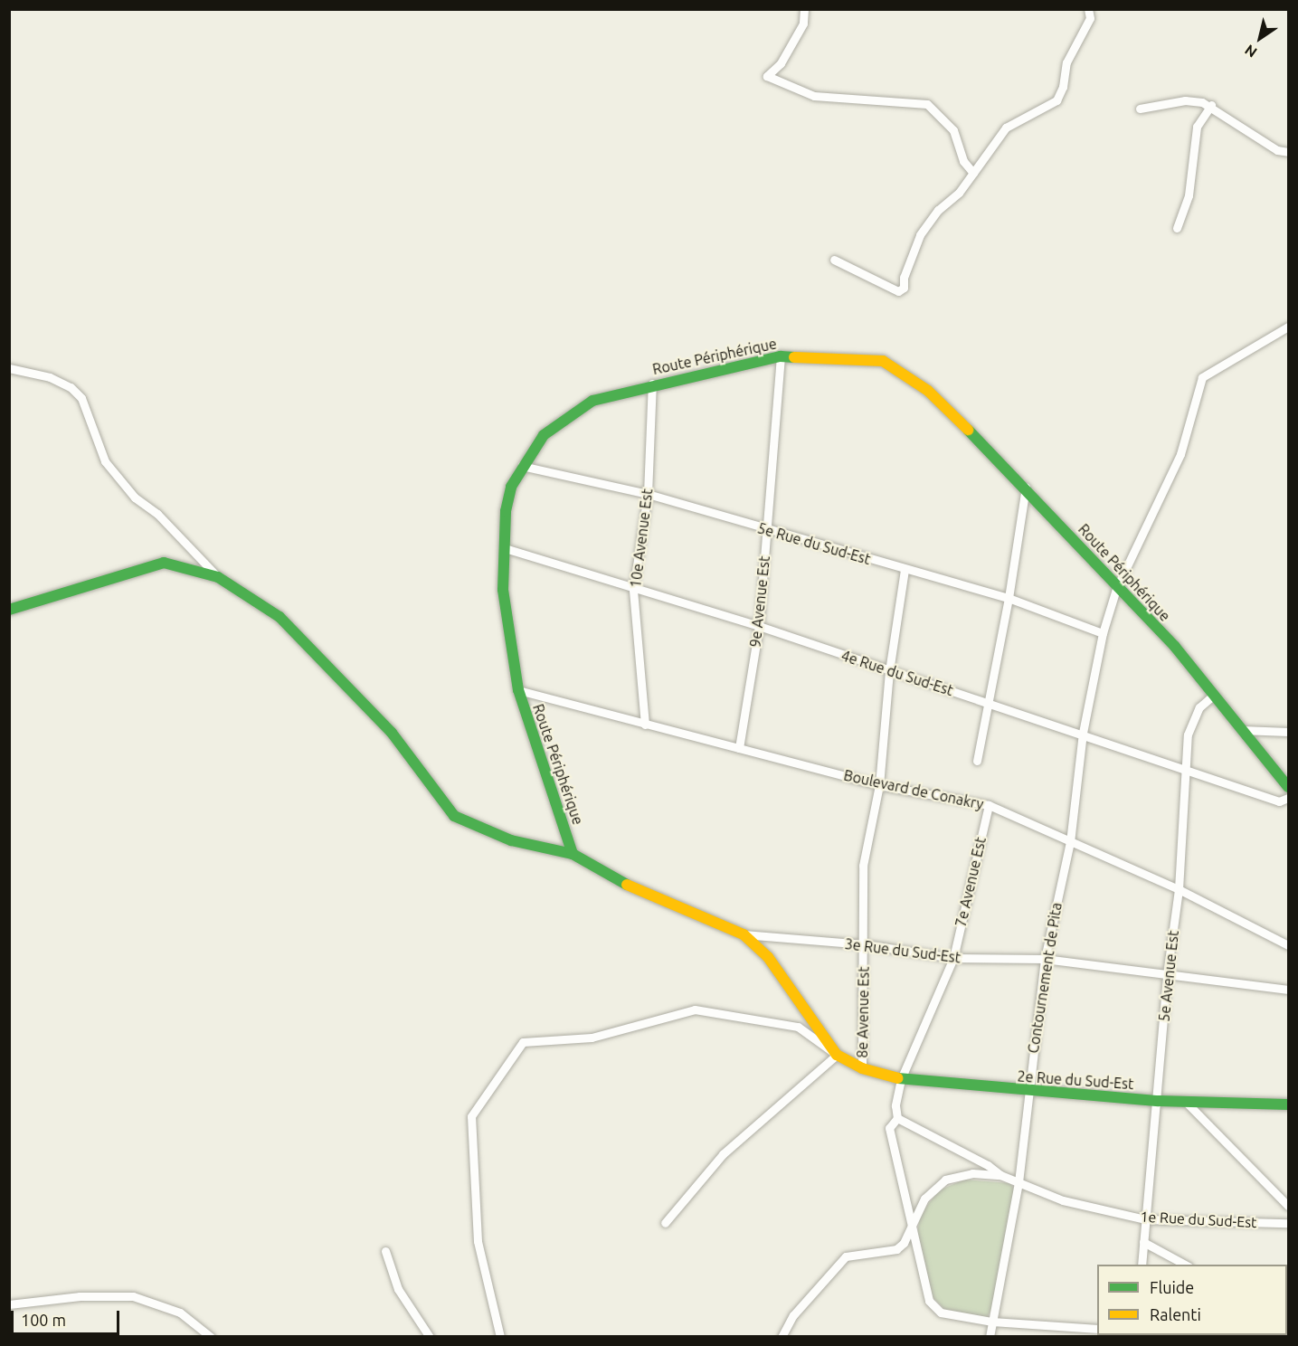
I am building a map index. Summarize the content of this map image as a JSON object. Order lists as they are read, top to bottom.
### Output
{
  "streets": {
    "street": [
      "Route Périphérique",
      "10e Avenue Est",
      "5e Rue du Sud-Est",
      "9e Avenue Est",
      "4e Rue du Sud-Est",
      "Boulevard de Conakry",
      "7e Avenue Est",
      "3e Rue du Sud-Est",
      "5e Avenue Est",
      "Contournement de Pita",
      "8e Avenue Est",
      "2e Rue du Sud-Est",
      "1e Rue du Sud-Est"
    ]
  },
  "crossings": [
    ["Route Périphérique", "10e Avenue Est"],
    ["Route Périphérique", "5e Rue du Sud-Est"],
    ["Route Périphérique", "9e Avenue Est"],
    ["Route Périphérique", "4e Rue du Sud-Est"],
    ["Route Périphérique", "Boulevard de Conakry"],
    ["Route Périphérique", "5e Avenue Est"],
    ["Route Périphérique", "Contournement de Pita"],
    ["10e Avenue Est", "5e Rue du Sud-Est"],
    ["10e Avenue Est", "4e Rue du Sud-Est"],
    ["10e Avenue Est", "Boulevard de Conakry"],
    ["5e Rue du Sud-Est", "9e Avenue Est"],
    ["5e Rue du Sud-Est", "Contournement de Pita"],
    ["5e Rue du Sud-Est", "8e Avenue Est"],
    ["9e Avenue Est", "4e Rue du Sud-Est"],
    ["9e Avenue Est", "Boulevard de Conakry"],
    ["4e Rue du Sud-Est", "5e Avenue Est"],
    ["4e Rue du Sud-Est", "Contournement de Pita"],
    ["4e Rue du Sud-Est", "8e Avenue Est"],
    ["Boulevard de Conakry", "7e Avenue Est"],
    ["Boulevard de Conakry", "5e Avenue Est"],
    ["Boulevard de Conakry", "Contournement de Pita"],
    ["Boulevard de Conakry", "8e Avenue Est"],
    ["7e Avenue Est", "3e Rue du Sud-Est"],
    ["7e Avenue Est", "2e Rue du Sud-Est"],
    ["7e Avenue Est", "1e Rue du Sud-Est"],
    ["3e Rue du Sud-Est", "5e Avenue Est"],
    ["3e Rue du Sud-Est", "Contournement de Pita"],
    ["3e Rue du Sud-Est", "8e Avenue Est"],
    ["5e Avenue Est", "2e Rue du Sud-Est"],
    ["5e Avenue Est", "1e Rue du Sud-Est"],
    ["Contournement de Pita", "2e Rue du Sud-Est"],
    ["Contournement de Pita", "1e Rue du Sud-Est"],
    ["8e Avenue Est", "2e Rue du Sud-Est"]
  ],
  "legend": ["Fluide", "Ralenti"],
  "scale_bar": "100 m",
  "north": "bottom left"
}
